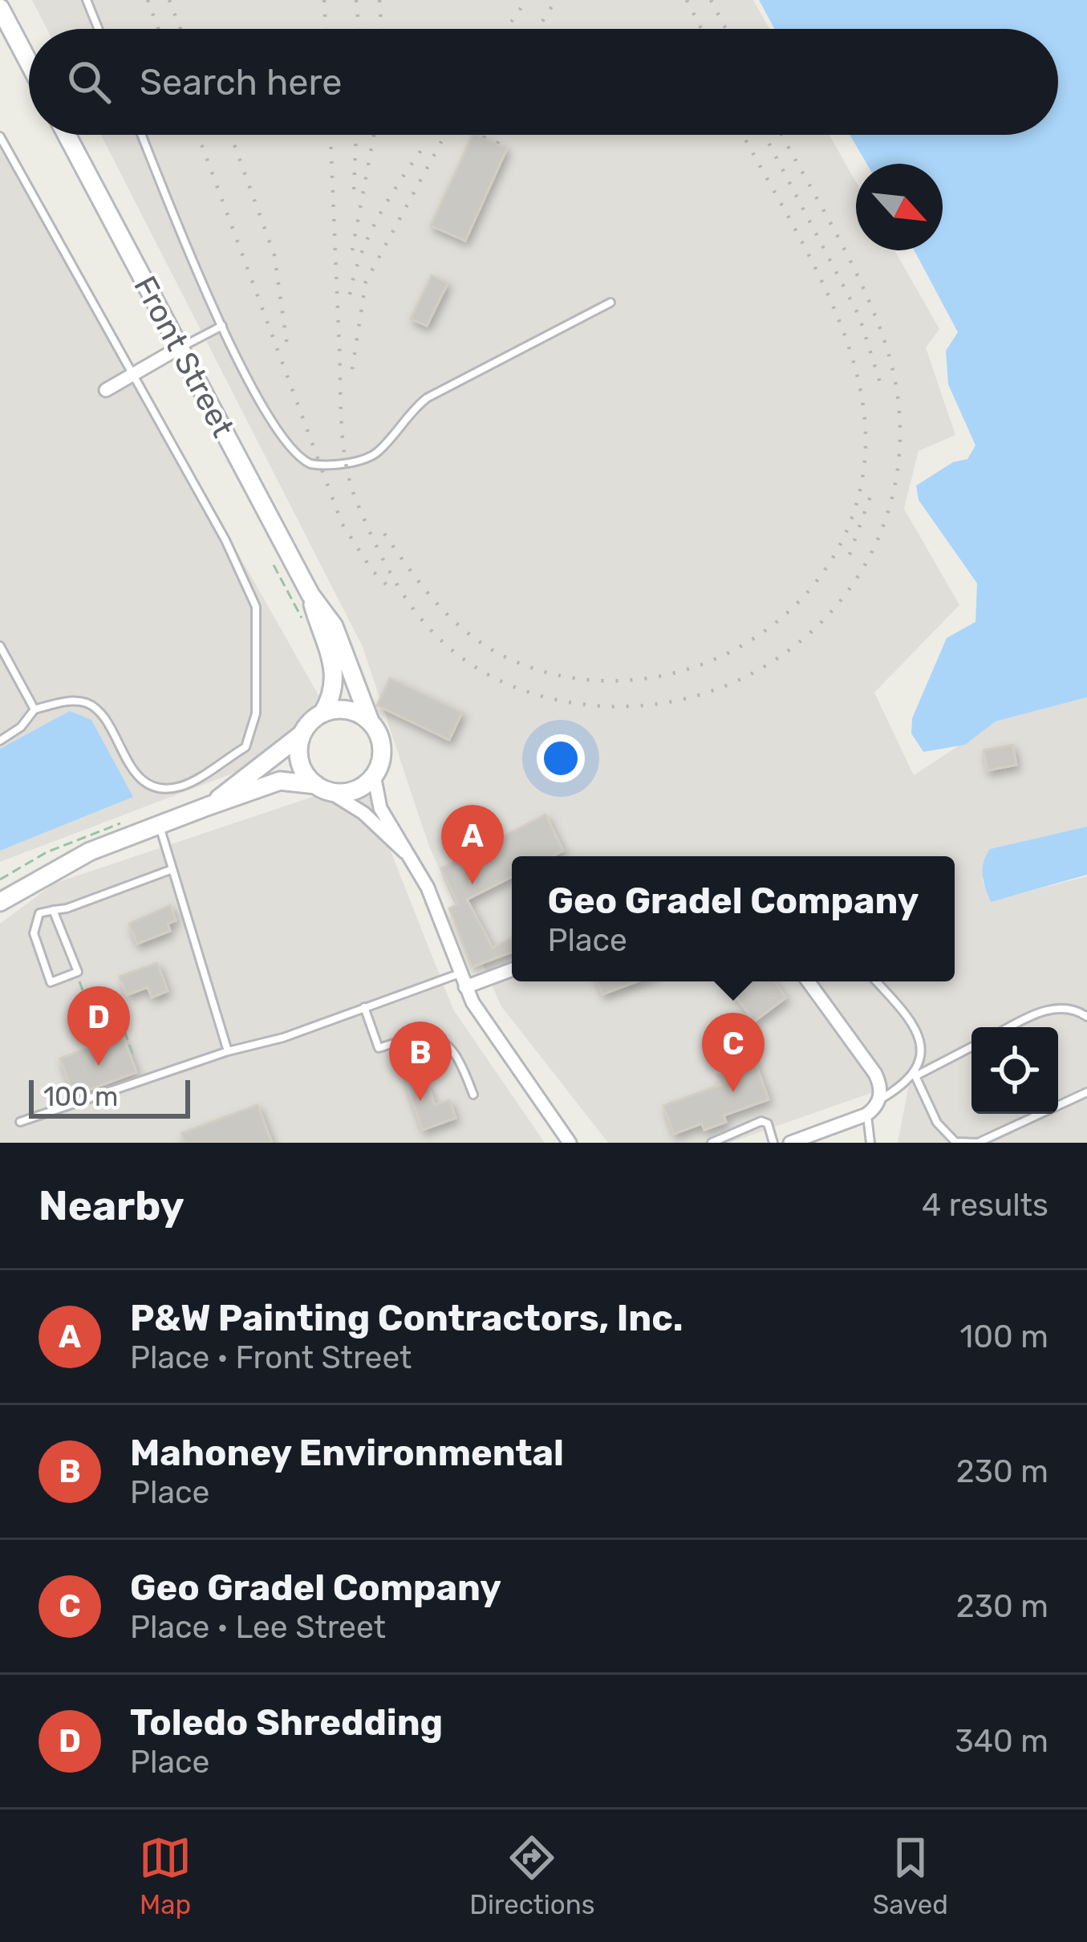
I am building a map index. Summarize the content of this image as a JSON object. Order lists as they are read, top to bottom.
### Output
{
  "streets": {
    "street": ["Front Street"]
  },
  "scale_bar": "100 m",
  "north": "bottom right",
  "page": {
    "search": "Search here",
    "pins": [
      "A",
      "D",
      "C",
      "B"
    ],
    "popup": ["Geo Gradel Company", "Place"],
    "scale": "100 m",
    "heading": ["Nearby", "4 results"],
    "list": [
      {
        "mark": "A",
        "name": "P&W Painting Contractors, Inc.",
        "note": "Place · Front Street",
        "value": "100 m"
      },
      {
        "mark": "B",
        "name": "Mahoney Environmental",
        "note": "Place",
        "value": "230 m"
      },
      {
        "mark": "C",
        "name": "Geo Gradel Company",
        "note": "Place · Lee Street",
        "value": "230 m"
      },
      {
        "mark": "D",
        "name": "Toledo Shredding",
        "note": "Place",
        "value": "340 m"
      }
    ],
    "nav": ["Map", "Directions", "Saved"]
  }
}
